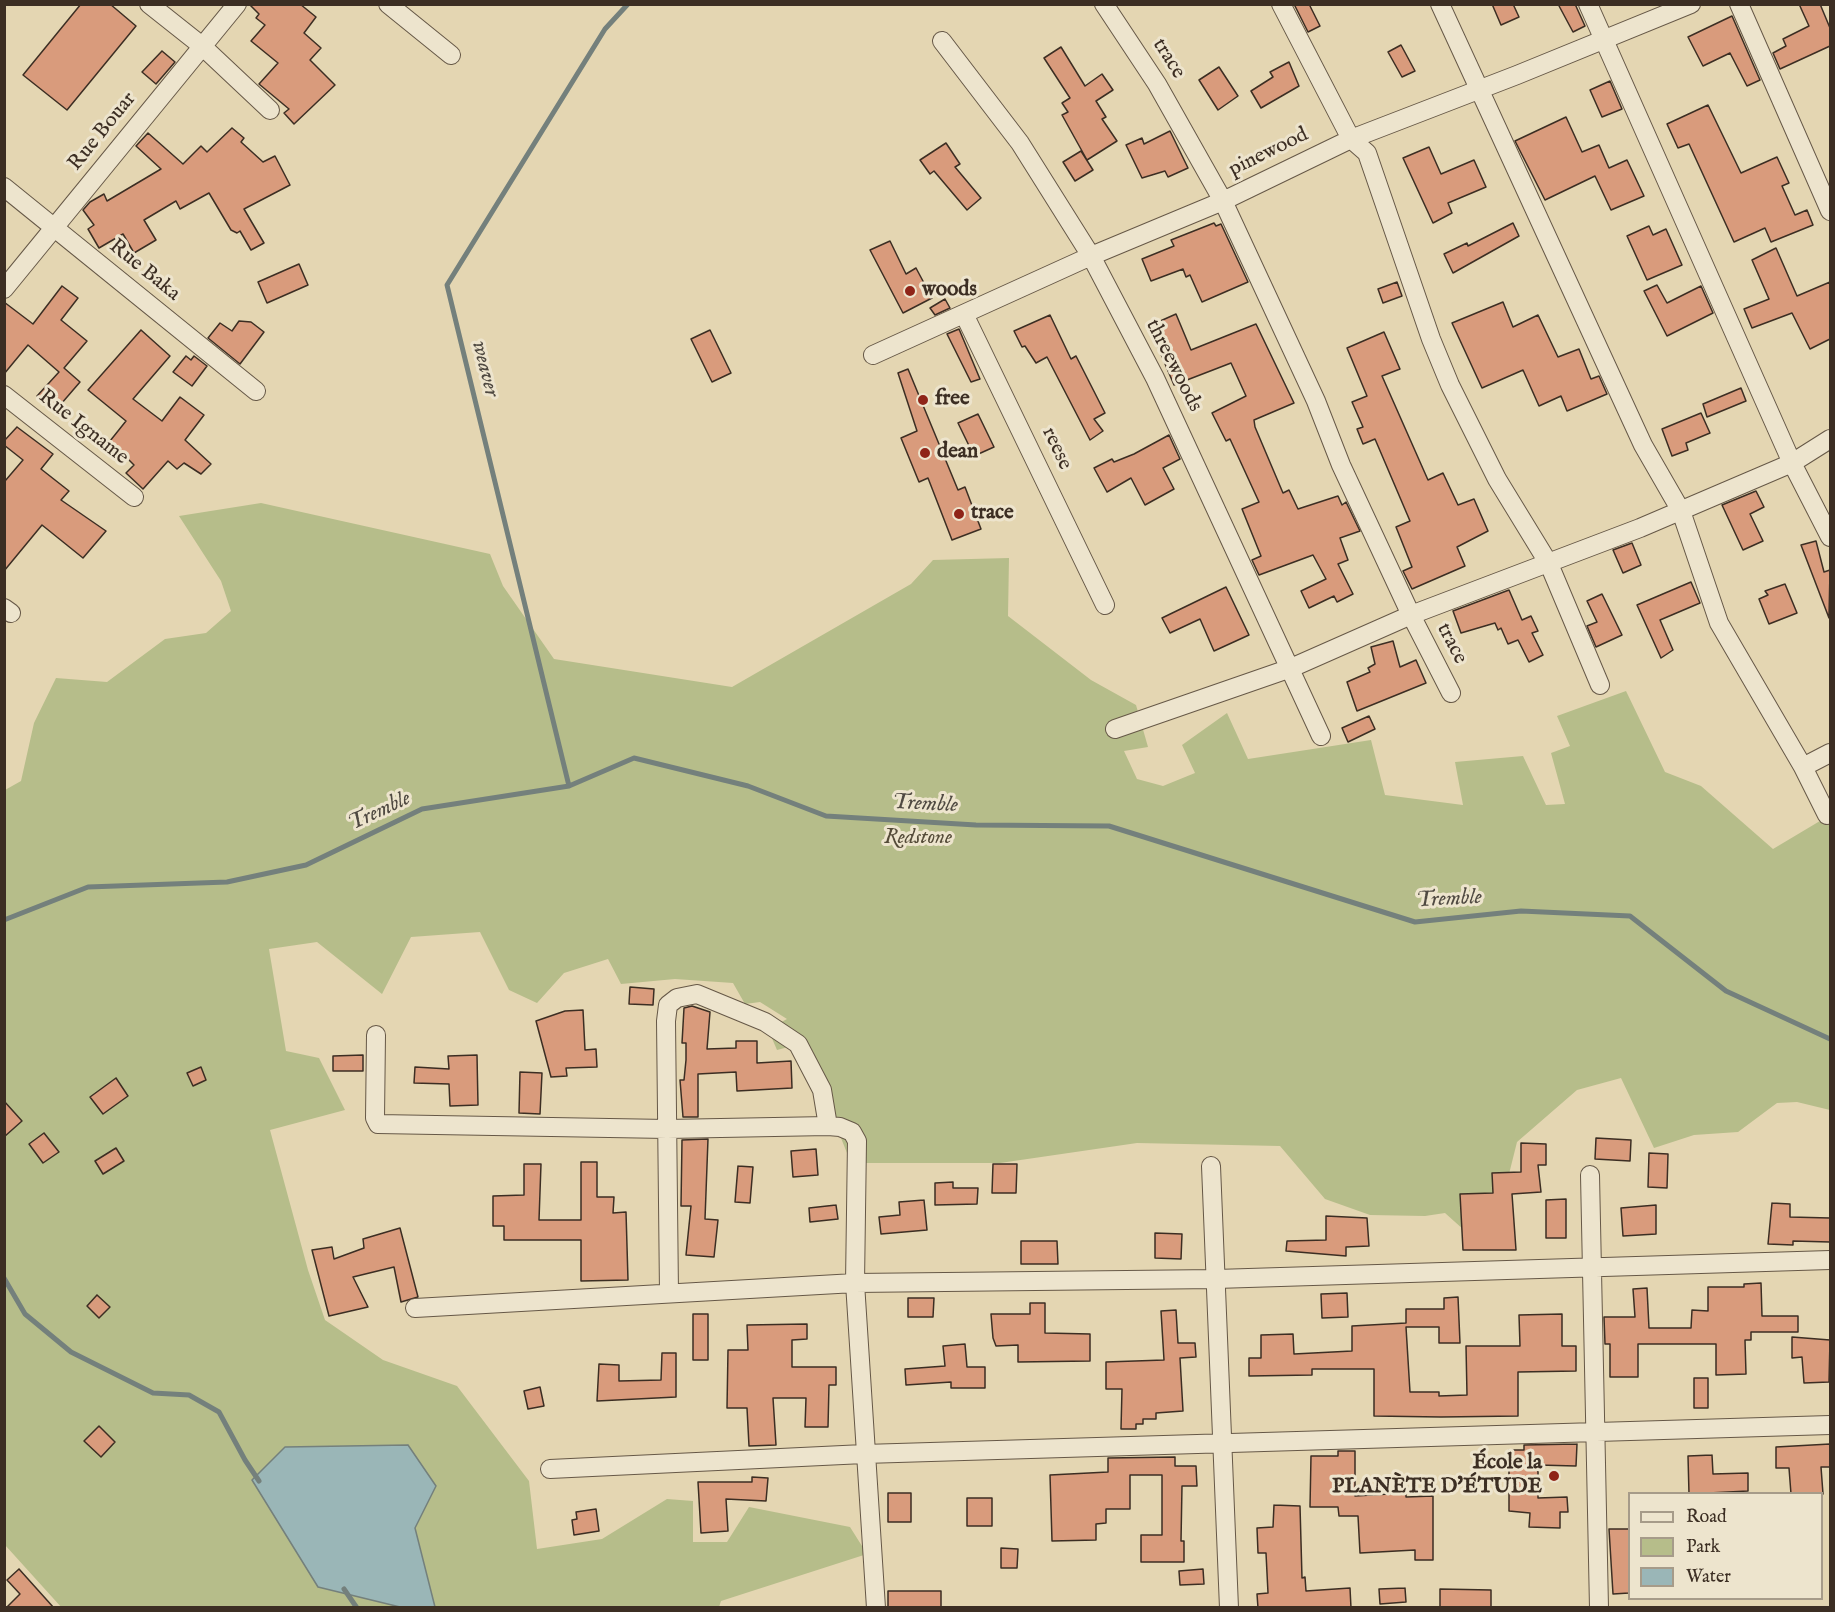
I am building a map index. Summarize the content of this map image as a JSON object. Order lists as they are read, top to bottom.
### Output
{
  "streets": {
    "street": [
      "trace",
      "Rue Bouar",
      "pinewood",
      "Rue Baka",
      "threewoods",
      "Rue Igname",
      "reese"
    ]
  },
  "crossings": [
    ["trace", "pinewood"],
    ["Rue Bouar", "Rue Baka"],
    ["pinewood", "threewoods"],
    ["pinewood", "reese"]
  ],
  "water": ["weaver", "Tremble"],
  "parks": ["Redstone"],
  "places": [
    "woods",
    "free",
    "dean",
    "trace",
    "École la PLANÈTE D'ÉTUDE"
  ],
  "legend": ["Road", "Park", "Water"]
}
